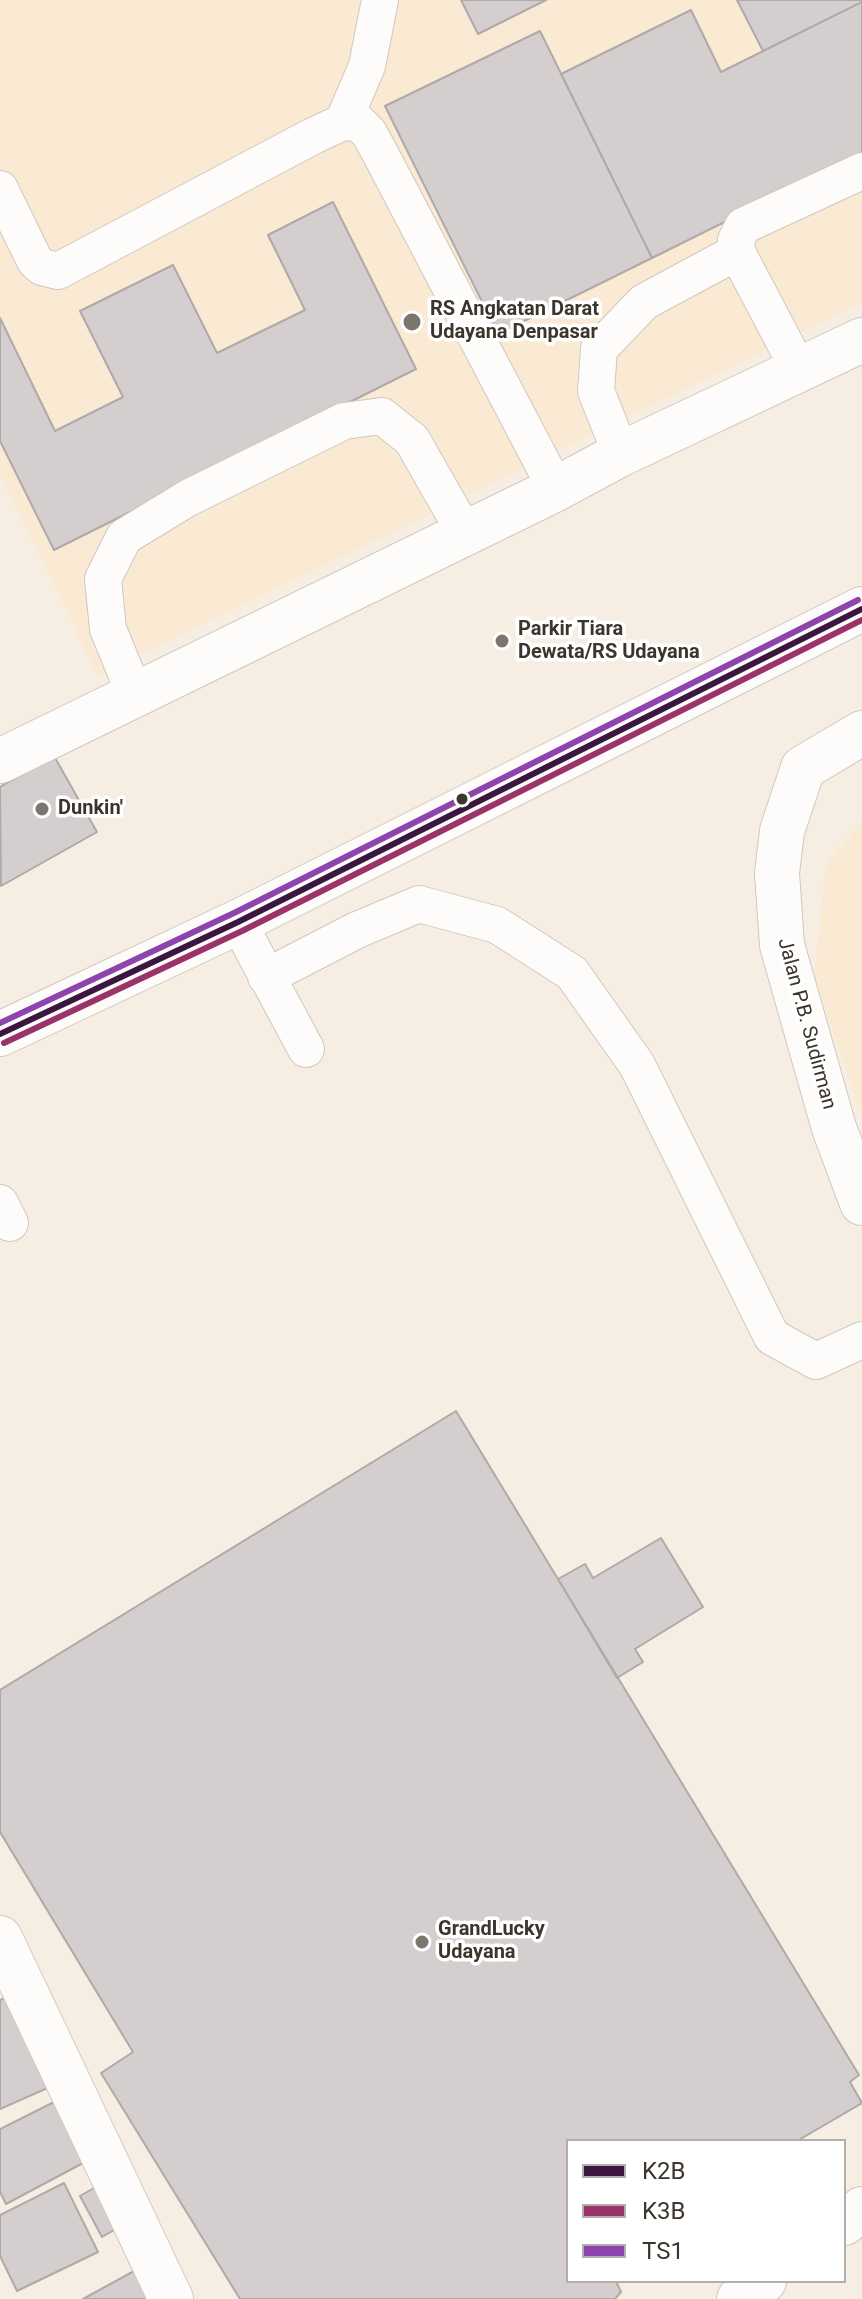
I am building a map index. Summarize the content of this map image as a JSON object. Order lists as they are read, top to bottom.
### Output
{
  "streets": {
    "main road": ["Jalan P.B. Sudirman"]
  },
  "places": [
    "RS Angkatan Darat Udayana Denpasar",
    "Parkir Tiara Dewata/RS Udayana",
    "Dunkin'",
    "GrandLucky Udayana"
  ],
  "lines": ["transit line TS1", "transit line K2B", "transit line K3B"],
  "legend": ["K2B", "K3B", "TS1"]
}
